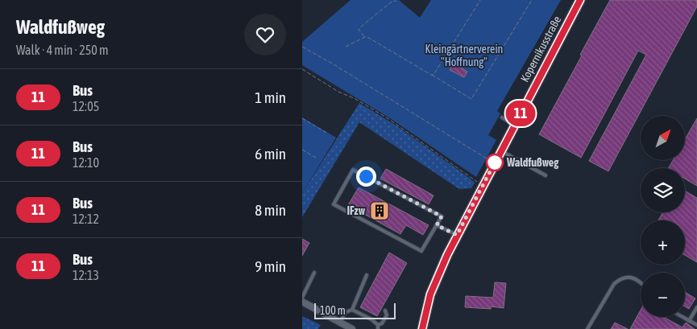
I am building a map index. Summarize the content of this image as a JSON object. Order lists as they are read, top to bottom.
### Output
{
  "streets": {
    "street": ["Kopernikusstraße"]
  },
  "parks": ["Kleingärtnerverein \"Hoffnung\""],
  "places": {
    "other": ["Waldfußweg"],
    "building": ["IFzw"]
  },
  "lines": ["bus line 11"],
  "scale_bar": "100 m",
  "north": "top right",
  "page": {
    "heading": ["Waldfußweg", "Walk · 4 min · 250 m"],
    "on_map": "11",
    "list": [
      {
        "mark": "11",
        "name": "Bus",
        "note": "12:05",
        "value": "1 min"
      },
      {
        "mark": "11",
        "name": "Bus",
        "note": "12:10",
        "value": "6 min"
      },
      {
        "mark": "11",
        "name": "Bus",
        "note": "12:12",
        "value": "8 min"
      },
      {
        "mark": "11",
        "name": "Bus",
        "note": "12:13",
        "value": "9 min"
      }
    ],
    "map_buttons": ["+", "−"],
    "scale": "100 m"
  }
}
